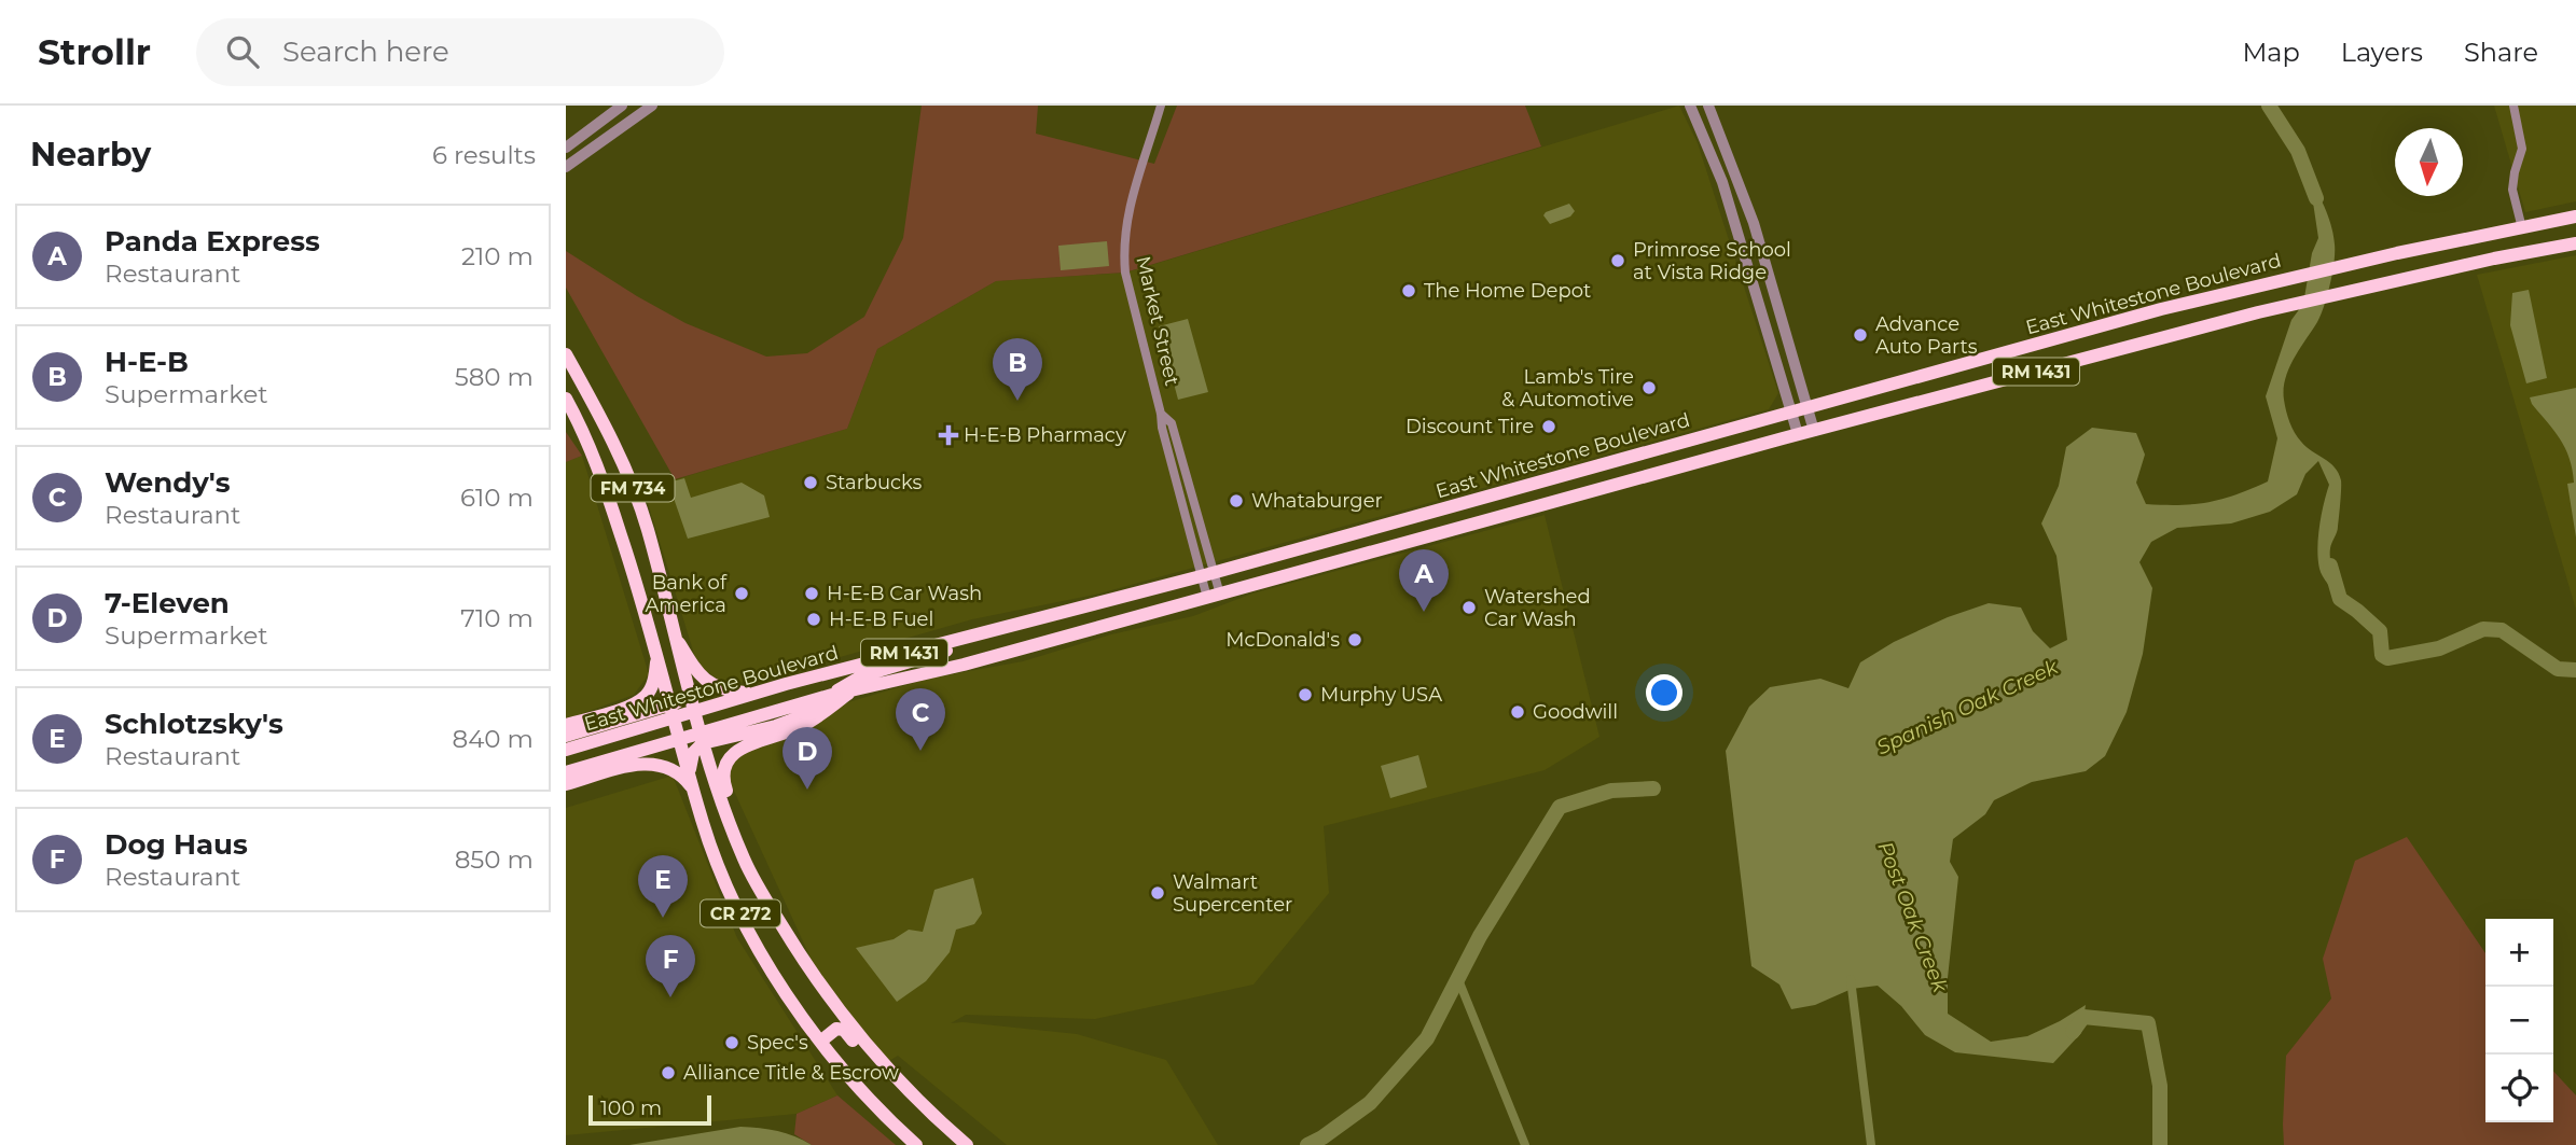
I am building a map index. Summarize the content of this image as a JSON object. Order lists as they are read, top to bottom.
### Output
{
  "streets": {
    "main road": [
      "East Whitestone Boulevard",
      "RM 1431",
      "FM 734",
      "CR 272"
    ],
    "street": ["Market Street"]
  },
  "crossings": [
    ["East Whitestone Boulevard", "Market Street"],
    ["East Whitestone Boulevard", "FM 734"],
    ["East Whitestone Boulevard", "CR 272"],
    ["FM 734", "CR 272"]
  ],
  "water": ["Spanish Oak Creek", "Post Oak Creek"],
  "places": {
    "other": [
      "Primrose School at Vista Ridge",
      "The Home Depot",
      "Advance Auto Parts",
      "Lamb's Tire & Automotive",
      "Discount Tire",
      "Starbucks",
      "Whataburger",
      "Bank of America",
      "H-E-B Car Wash",
      "Watershed Car Wash",
      "H-E-B Fuel",
      "McDonald's",
      "Murphy USA",
      "Goodwill",
      "Walmart Supercenter",
      "Spec's",
      "Alliance Title & Escrow"
    ],
    "health": ["H-E-B Pharmacy"]
  },
  "scale_bar": "100 m",
  "north": "bottom",
  "page": {
    "header": "Strollr",
    "search": "Search here",
    "nav": ["Map", "Layers", "Share"],
    "heading": ["Nearby", "6 results"],
    "list": [
      {
        "mark": "A",
        "name": "Panda Express",
        "note": "Restaurant",
        "value": "210 m"
      },
      {
        "mark": "B",
        "name": "H-E-B",
        "note": "Supermarket",
        "value": "580 m"
      },
      {
        "mark": "C",
        "name": "Wendy's",
        "note": "Restaurant",
        "value": "610 m"
      },
      {
        "mark": "D",
        "name": "7-Eleven",
        "note": "Supermarket",
        "value": "710 m"
      },
      {
        "mark": "E",
        "name": "Schlotzsky's",
        "note": "Restaurant",
        "value": "840 m"
      },
      {
        "mark": "F",
        "name": "Dog Haus",
        "note": "Restaurant",
        "value": "850 m"
      }
    ],
    "pins": [
      "B",
      "A",
      "C",
      "D",
      "E",
      "F"
    ],
    "map_buttons": ["+", "−"],
    "scale": "100 m"
  }
}
